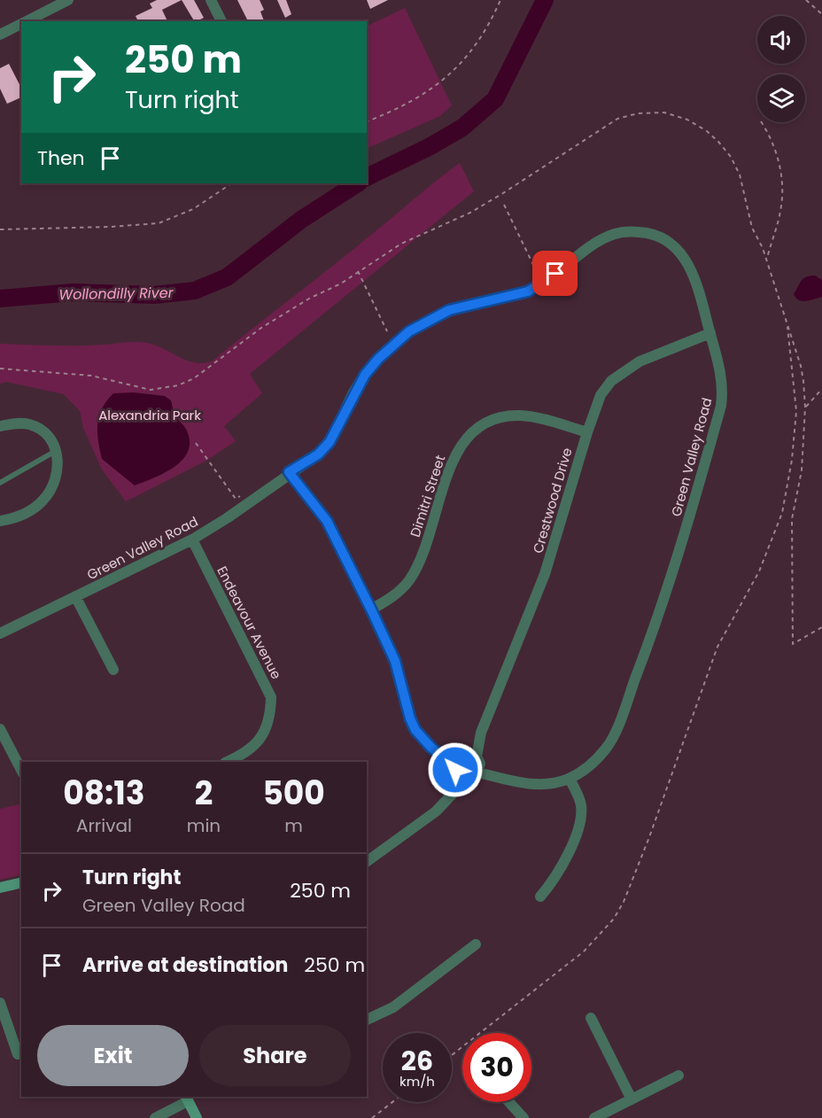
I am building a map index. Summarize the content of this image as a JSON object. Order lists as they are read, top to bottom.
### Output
{
  "streets": {
    "street": [
      "Green Valley Road",
      "Dimitri Street",
      "Crestwood Drive",
      "Endeavour Avenue"
    ]
  },
  "crossings": [
    ["Green Valley Road", "Dimitri Street"],
    ["Green Valley Road", "Crestwood Drive"],
    ["Green Valley Road", "Endeavour Avenue"],
    ["Dimitri Street", "Crestwood Drive"]
  ],
  "water": ["Wollondilly River"],
  "parks": ["Alexandria Park"],
  "page": {
    "turn": ["250 m", "Turn right"],
    "then": "Then",
    "eta": [
      "08:13",
      "Arrival",
      "2",
      "min",
      "500",
      "m"
    ],
    "list": [
      {
        "name": "Turn right",
        "note": "Green Valley Road",
        "value": "250 m"
      },
      {
        "name": "Arrive at destination",
        "value": "250 m"
      }
    ],
    "buttons": ["Exit", "Share"],
    "speed": "26 km/h",
    "limit": "30"
  }
}
